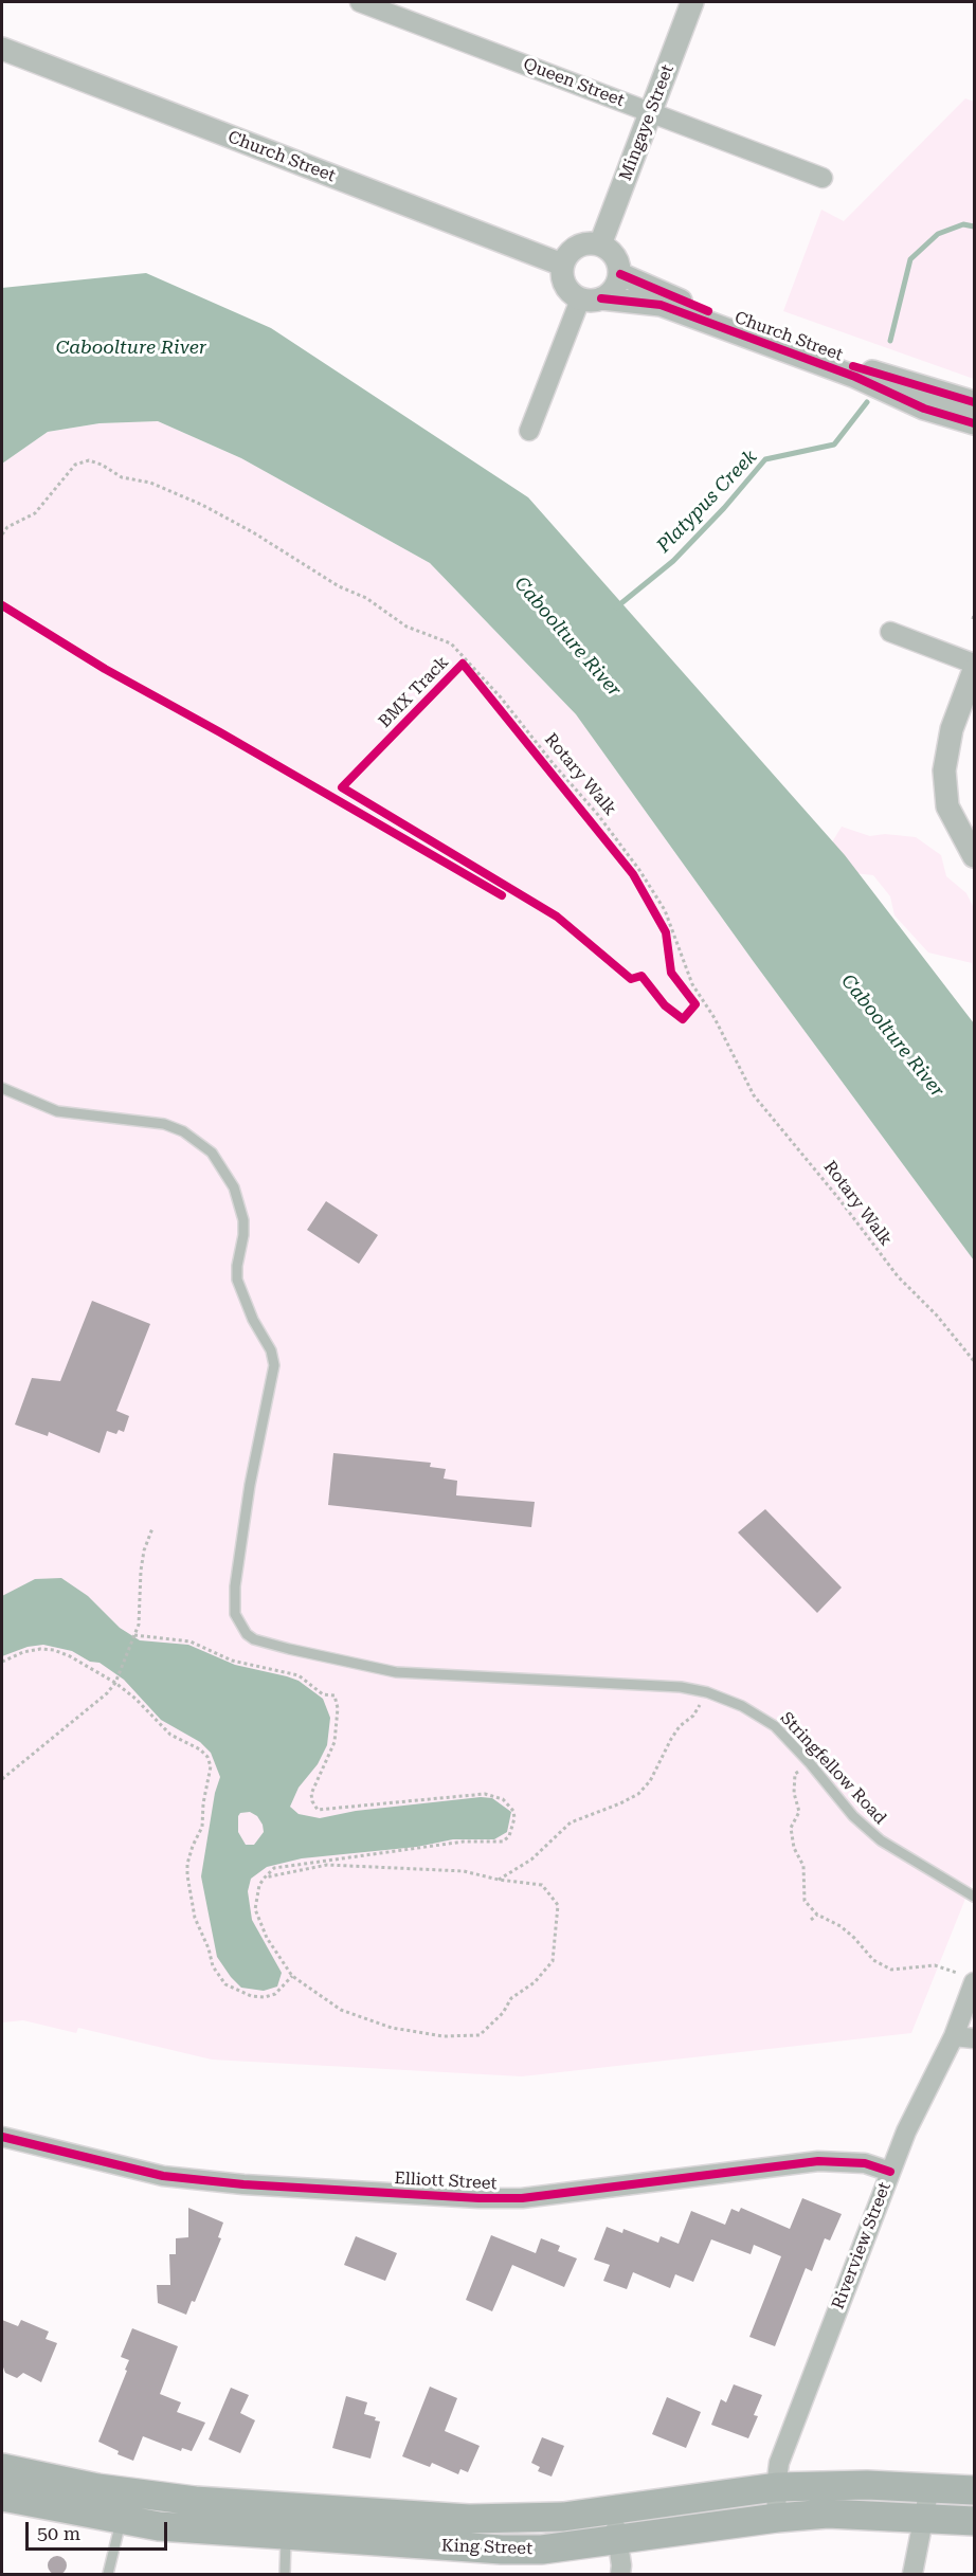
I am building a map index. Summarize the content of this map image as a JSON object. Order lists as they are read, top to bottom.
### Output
{
  "streets": {
    "main road": ["King Street"],
    "street": [
      "Queen Street",
      "Mingaye Street",
      "Church Street",
      "Elliott Street",
      "Riverview Street"
    ],
    "lane": ["Stringfellow Road"],
    "path": ["Rotary Walk"],
    "cycle path": ["BMX Track"]
  },
  "crossings": [
    ["Queen Street", "Mingaye Street"],
    ["Mingaye Street", "Church Street"],
    ["Elliott Street", "Riverview Street"],
    ["Riverview Street", "King Street"]
  ],
  "water": ["Caboolture River", "Platypus Creek"],
  "scale_bar": "50 m"
}
